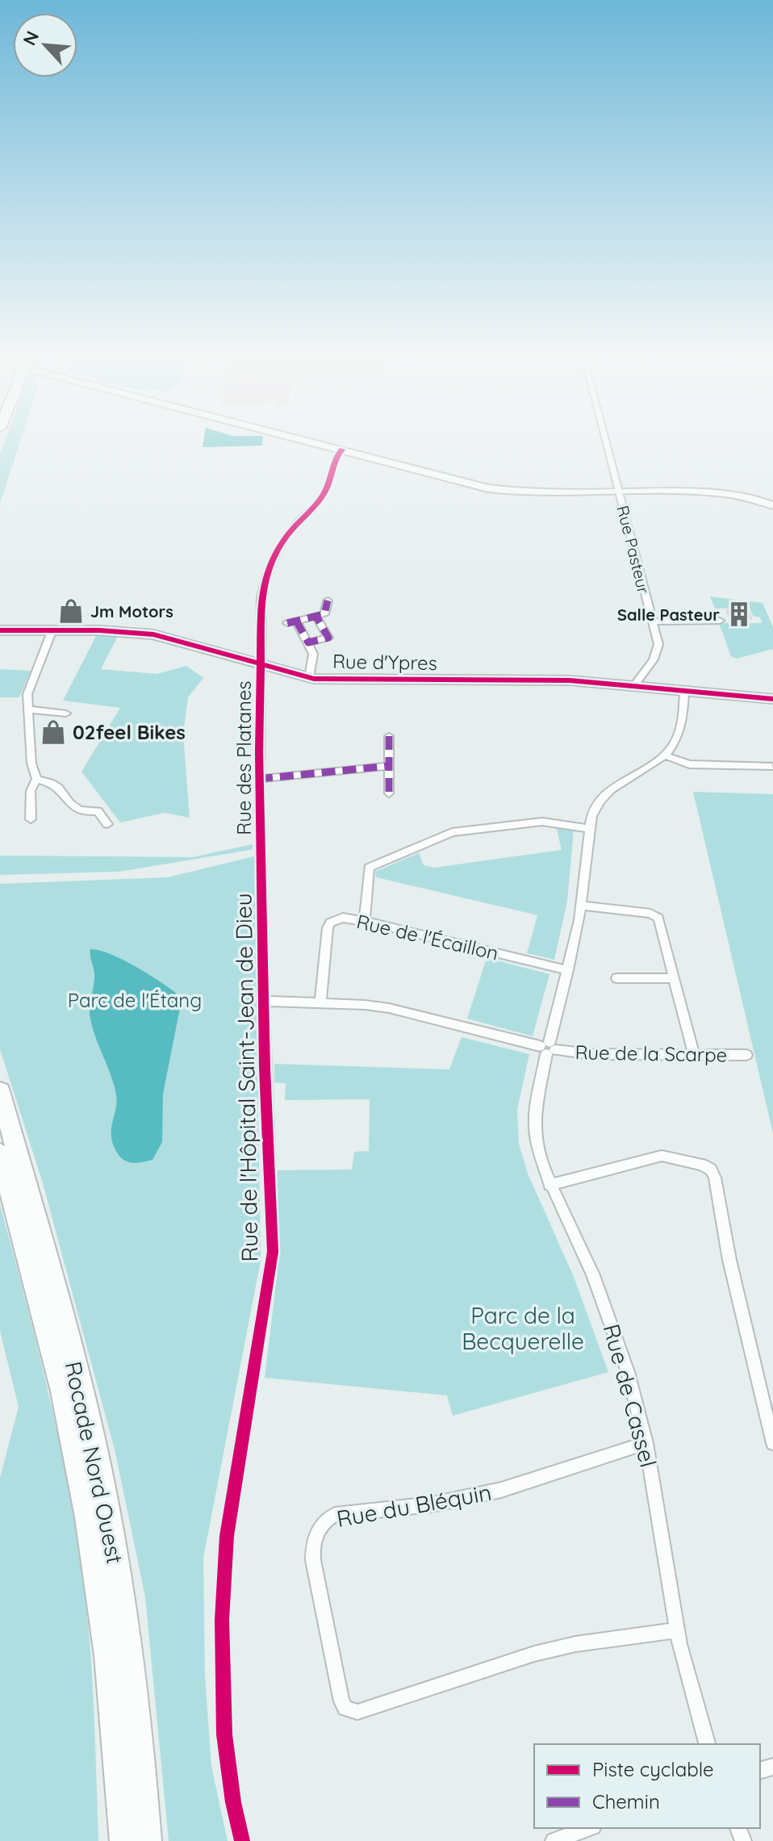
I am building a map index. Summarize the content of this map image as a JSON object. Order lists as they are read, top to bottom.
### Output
{
  "streets": {
    "highway": ["Rocade Nord Ouest"],
    "main road": ["Rue d'Ypres"],
    "street": [
      "Rue Pasteur",
      "Rue des Platanes",
      "Rue de l'Écaillon",
      "Rue de la Scarpe",
      "Rue de l'Hôpital Saint-Jean de Dieu",
      "Rue de Cassel",
      "Rue du Bléquin"
    ]
  },
  "crossings": [
    ["Rue Pasteur", "Rue d'Ypres"],
    ["Rue d'Ypres", "Rue des Platanes"],
    ["Rue d'Ypres", "Rue de Cassel"],
    ["Rue des Platanes", "Rue de l'Hôpital Saint-Jean de Dieu"],
    ["Rue de l'Écaillon", "Rue de la Scarpe"],
    ["Rue de l'Écaillon", "Rue de Cassel"],
    ["Rue de la Scarpe", "Rue de l'Hôpital Saint-Jean de Dieu"],
    ["Rue de la Scarpe", "Rue de Cassel"],
    ["Rue de Cassel", "Rue du Bléquin"]
  ],
  "parks": ["Parc de l'Étang", "Parc de la Becquerelle"],
  "places": {
    "shop": ["Jm Motors", "02feel Bikes"],
    "building": ["Salle Pasteur"]
  },
  "legend": ["Piste cyclable", "Chemin"],
  "north": "top left"
}
